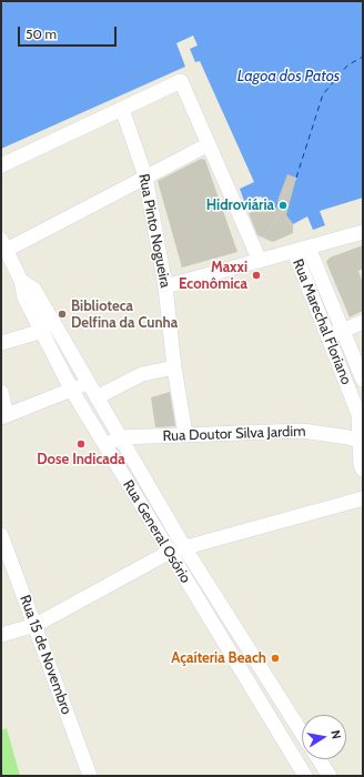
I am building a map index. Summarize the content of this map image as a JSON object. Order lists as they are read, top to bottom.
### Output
{
  "streets": {
    "street": [
      "Rua Pinto Nogueira",
      "Rua Marechal Floriano",
      "Rua Doutor Silva Jardim",
      "Rua General Osório",
      "Rua 15 de Novembro"
    ]
  },
  "crossings": [
    ["Rua Pinto Nogueira", "Rua Doutor Silva Jardim"],
    ["Rua Marechal Floriano", "Rua Doutor Silva Jardim"],
    ["Rua Doutor Silva Jardim", "Rua General Osório"]
  ],
  "water": ["Lagoa dos Patos"],
  "places": [
    "Hidroviária",
    "Maxxi Econômica",
    "Biblioteca Delfina da Cunha",
    "Dose Indicada",
    "Açaíteria Beach"
  ],
  "scale_bar": "50 m",
  "north": "right"
}
